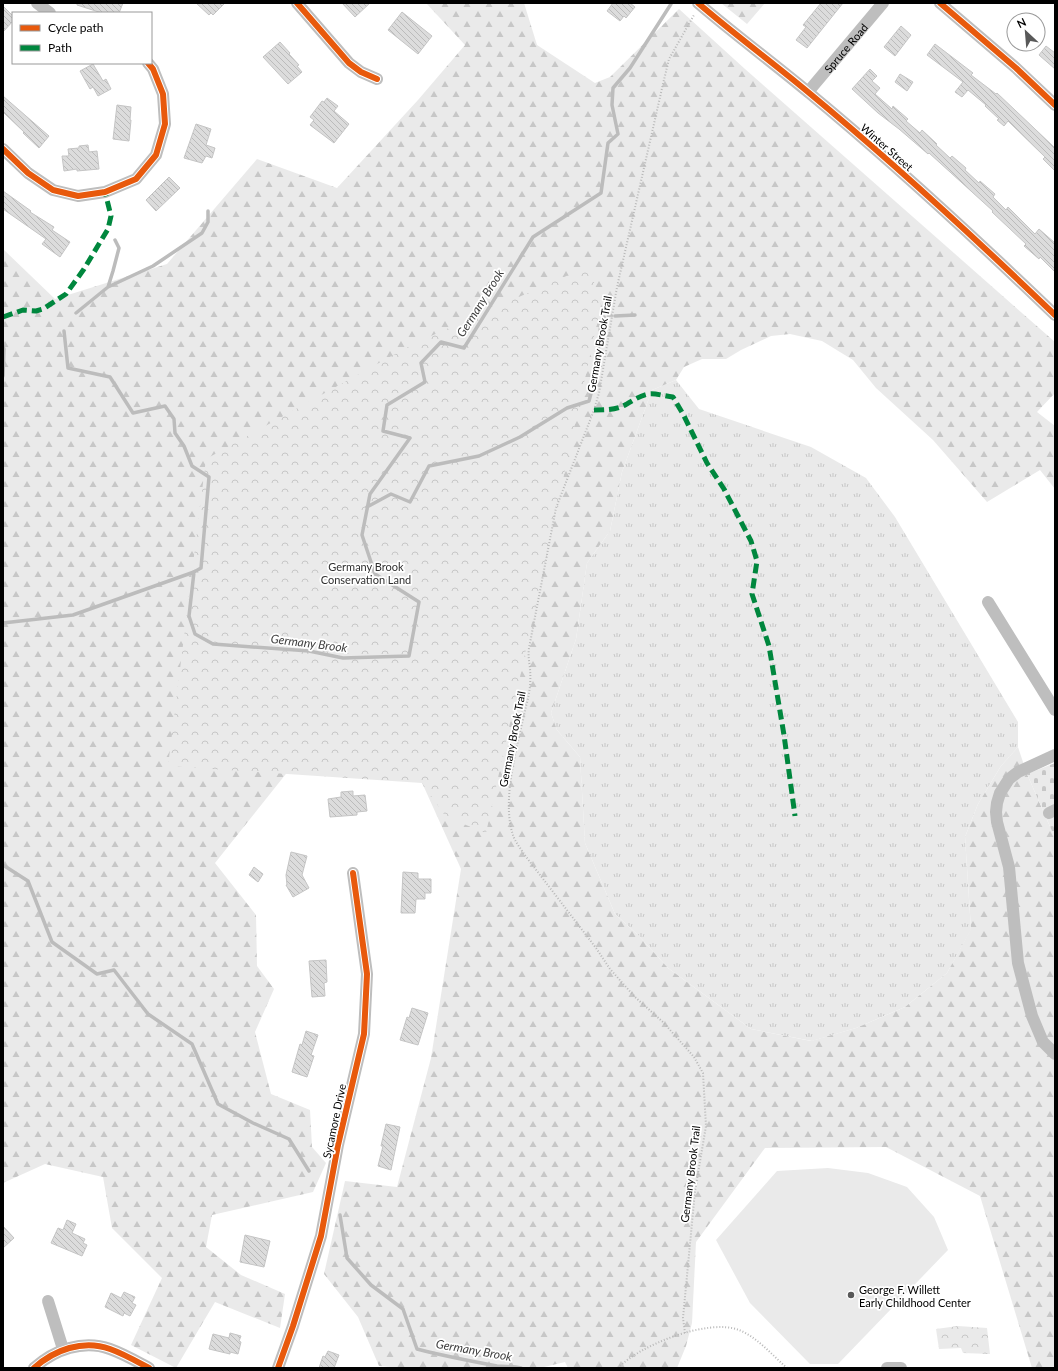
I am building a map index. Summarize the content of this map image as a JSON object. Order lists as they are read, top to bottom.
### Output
{
  "streets": {
    "street": ["Spruce Road", "Winter Street", "Sycamore Drive"],
    "path": ["Germany Brook Trail"]
  },
  "crossings": [
    ["Spruce Road", "Winter Street"],
    ["Winter Street", "Germany Brook Trail"]
  ],
  "water": ["Germany Brook"],
  "parks": ["Germany Brook Conservation Land"],
  "places": ["George F. Willett Early Childhood Center"],
  "legend": ["Cycle path", "Path"],
  "north": "top left"
}
